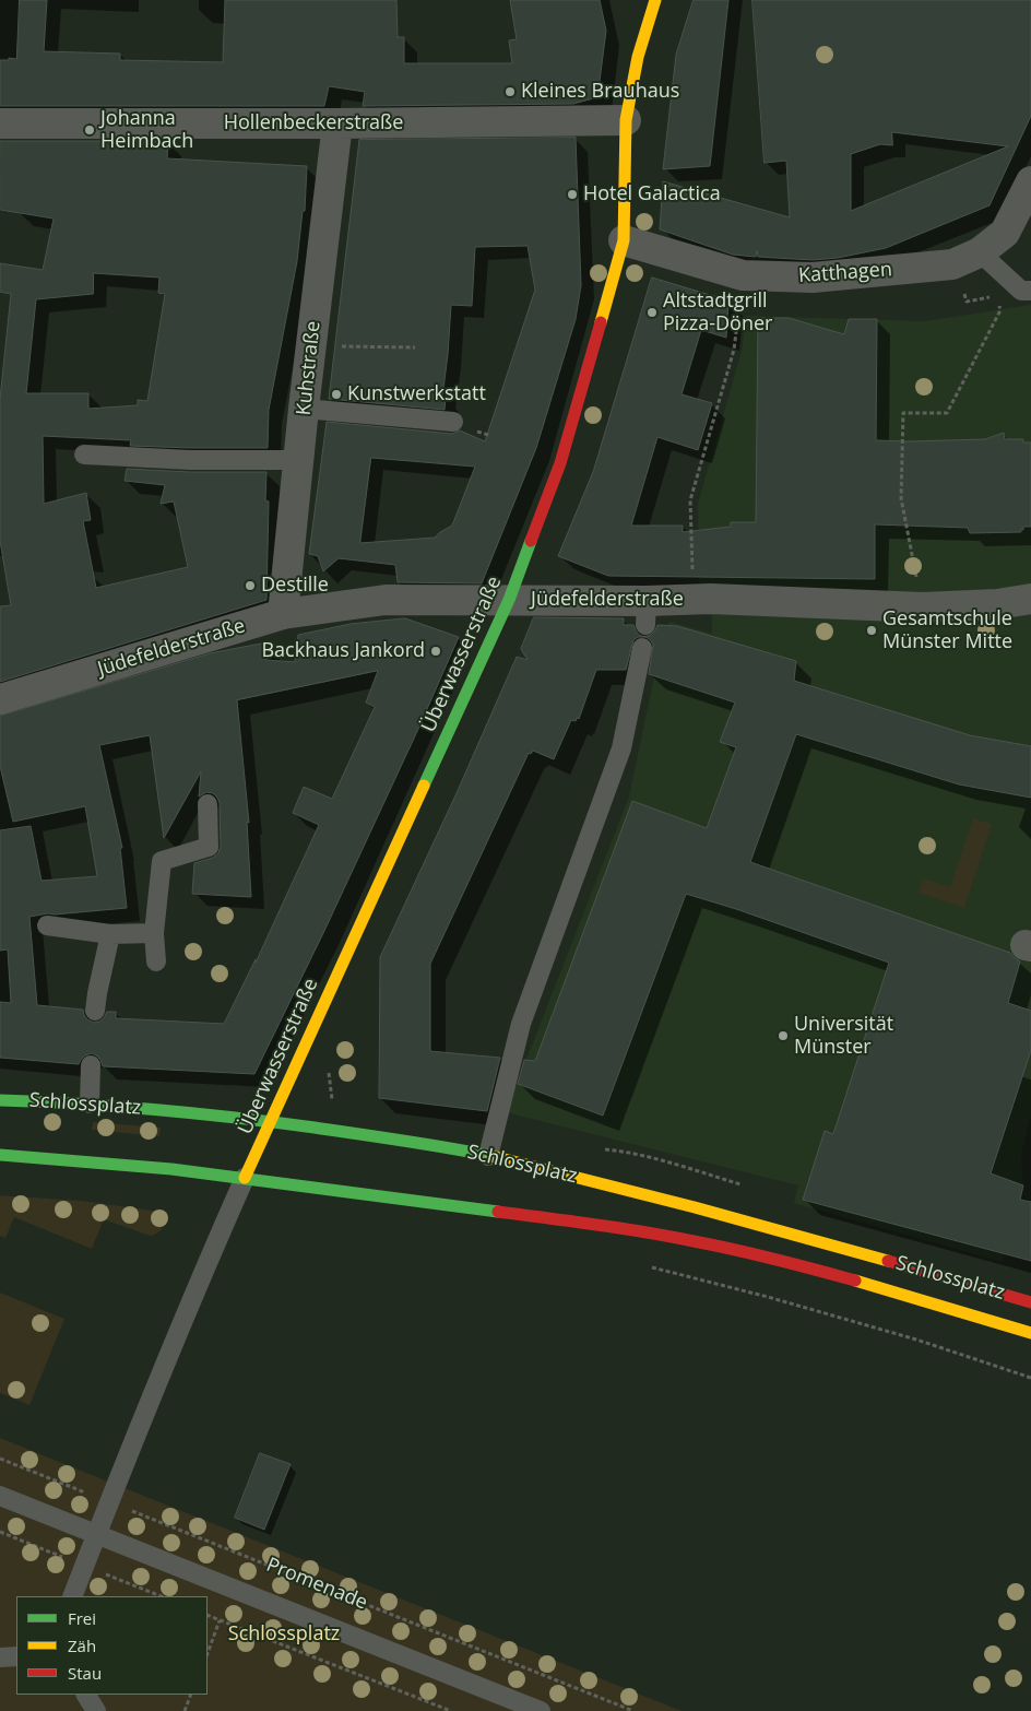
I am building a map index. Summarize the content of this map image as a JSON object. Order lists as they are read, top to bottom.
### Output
{
  "streets": {
    "main road": ["Überwasserstraße", "Schlossplatz"],
    "street": [
      "Hollenbeckerstraße",
      "Katthagen",
      "Kuhstraße",
      "Jüdefelderstraße"
    ],
    "lane": ["Promenade"]
  },
  "crossings": [
    ["Hollenbeckerstraße", "Kuhstraße"],
    ["Hollenbeckerstraße", "Überwasserstraße"],
    ["Katthagen", "Überwasserstraße"],
    ["Kuhstraße", "Jüdefelderstraße"],
    ["Jüdefelderstraße", "Überwasserstraße"],
    ["Überwasserstraße", "Schlossplatz"]
  ],
  "parks": ["Schlossplatz"],
  "places": [
    "Kleines Brauhaus",
    "Johanna Heimbach",
    "Hotel Galactica",
    "Altstadtgrill Pizza-Döner",
    "Kunstwerkstatt",
    "Destille",
    "Gesamtschule Münster Mitte",
    "Backhaus Jankord",
    "Universität Münster"
  ],
  "legend": ["Frei", "Zäh", "Stau"]
}
